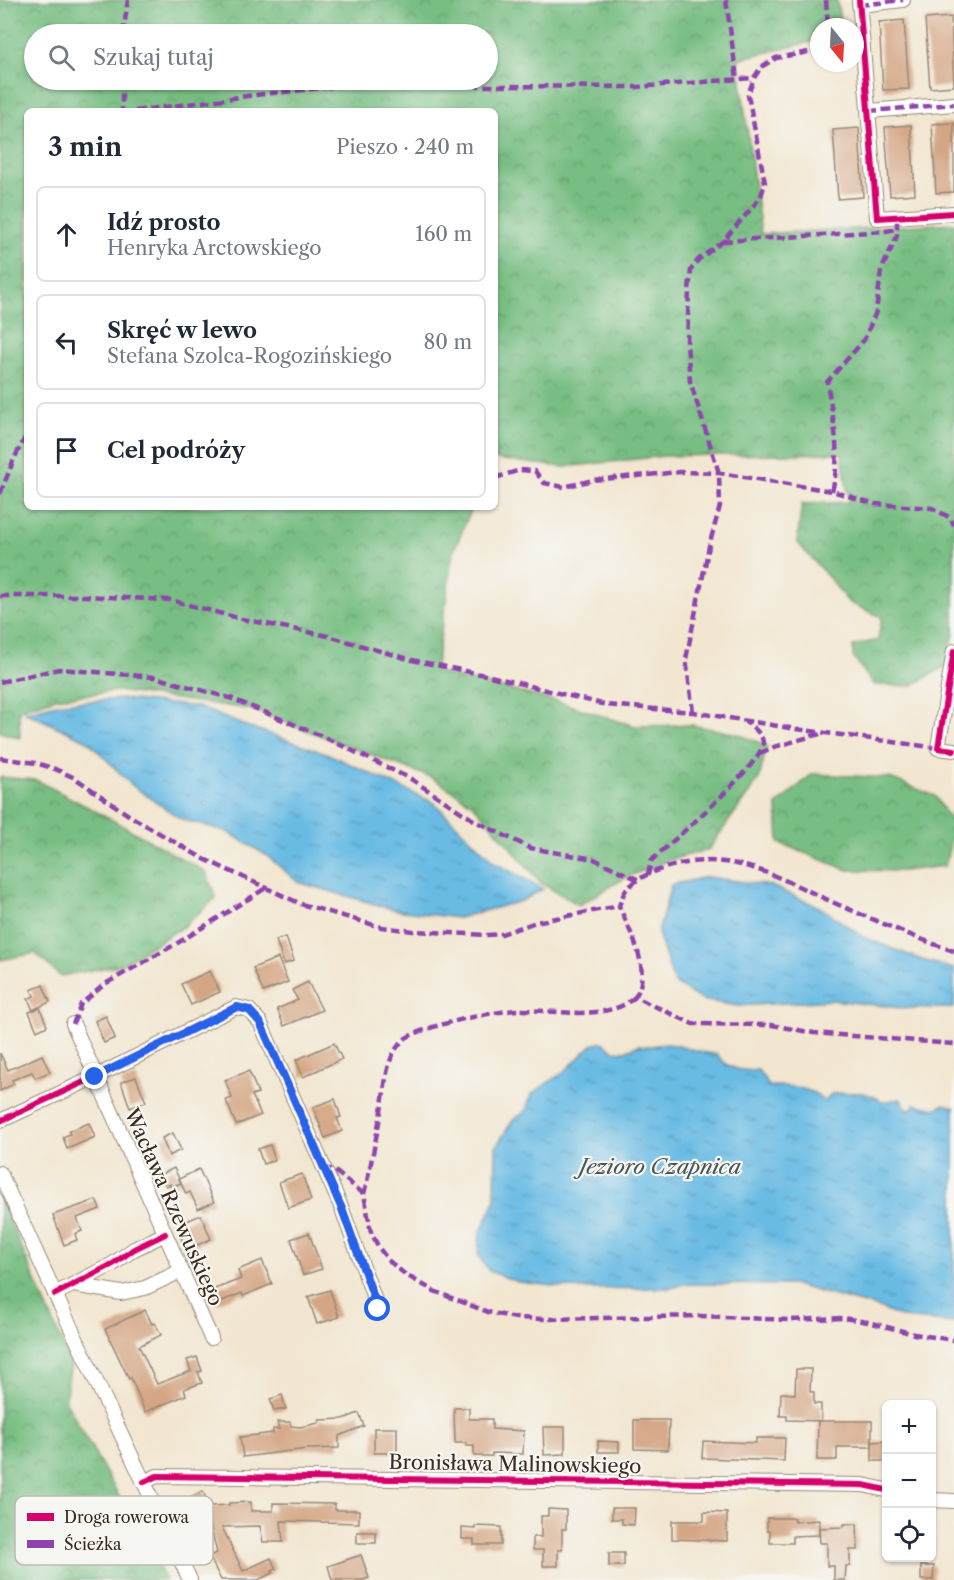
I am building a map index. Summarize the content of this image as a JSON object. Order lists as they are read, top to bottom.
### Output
{
  "streets": {
    "street": ["Wacława Rzewuskiego", "Bronisława Malinowskiego"]
  },
  "water": ["Jezioro Czapnica"],
  "legend": ["Droga rowerowa", "Ścieżka"],
  "north": "bottom",
  "page": {
    "search": "Szukaj tutaj",
    "heading": ["3 min", "Pieszo · 240 m"],
    "list": [
      ["Idź prosto", "Henryka Arctowskiego", "160 m"],
      ["Skręć w lewo", "Stefana Szolca-Rogozińskiego", "80 m"],
      "Cel podróży"
    ],
    "map_buttons": ["+", "−"]
  }
}
